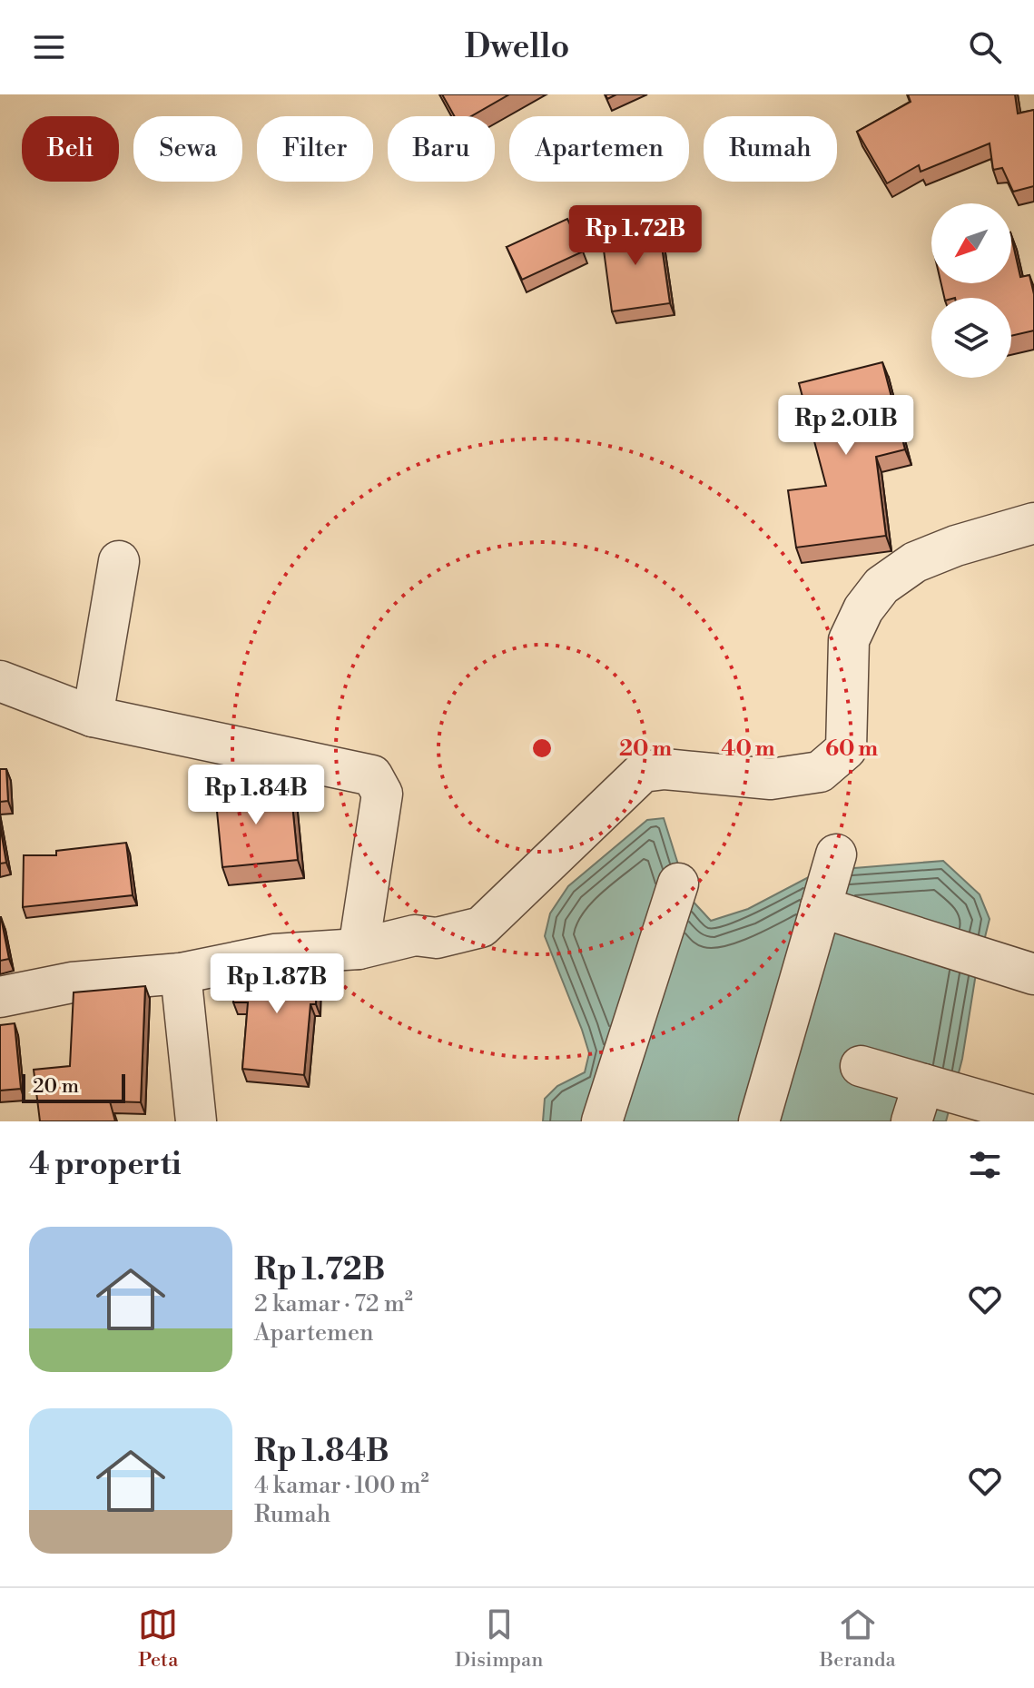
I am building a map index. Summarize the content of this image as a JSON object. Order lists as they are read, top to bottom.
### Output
{
  "scale_bar": "20 m",
  "north": "bottom left",
  "page": {
    "header": "Dwello",
    "chip": [
      "Beli",
      "Sewa",
      "Filter",
      "Baru",
      "Apartemen",
      "Rumah"
    ],
    "price": [
      "Rp 1.72B",
      "Rp 2.01B",
      "Rp 1.84B",
      "Rp 1.87B"
    ],
    "scale": "20 m",
    "heading": "4 properti",
    "list": [
      {
        "name": "Rp 1.72B",
        "note": "2 kamar · 72 m² · Apartemen"
      },
      {
        "name": "Rp 1.84B",
        "note": "4 kamar · 100 m² · Rumah"
      }
    ],
    "tabs": ["Peta", "Disimpan", "Beranda"]
  },
  "rings": ["20 m", "40 m", "60 m"]
}
